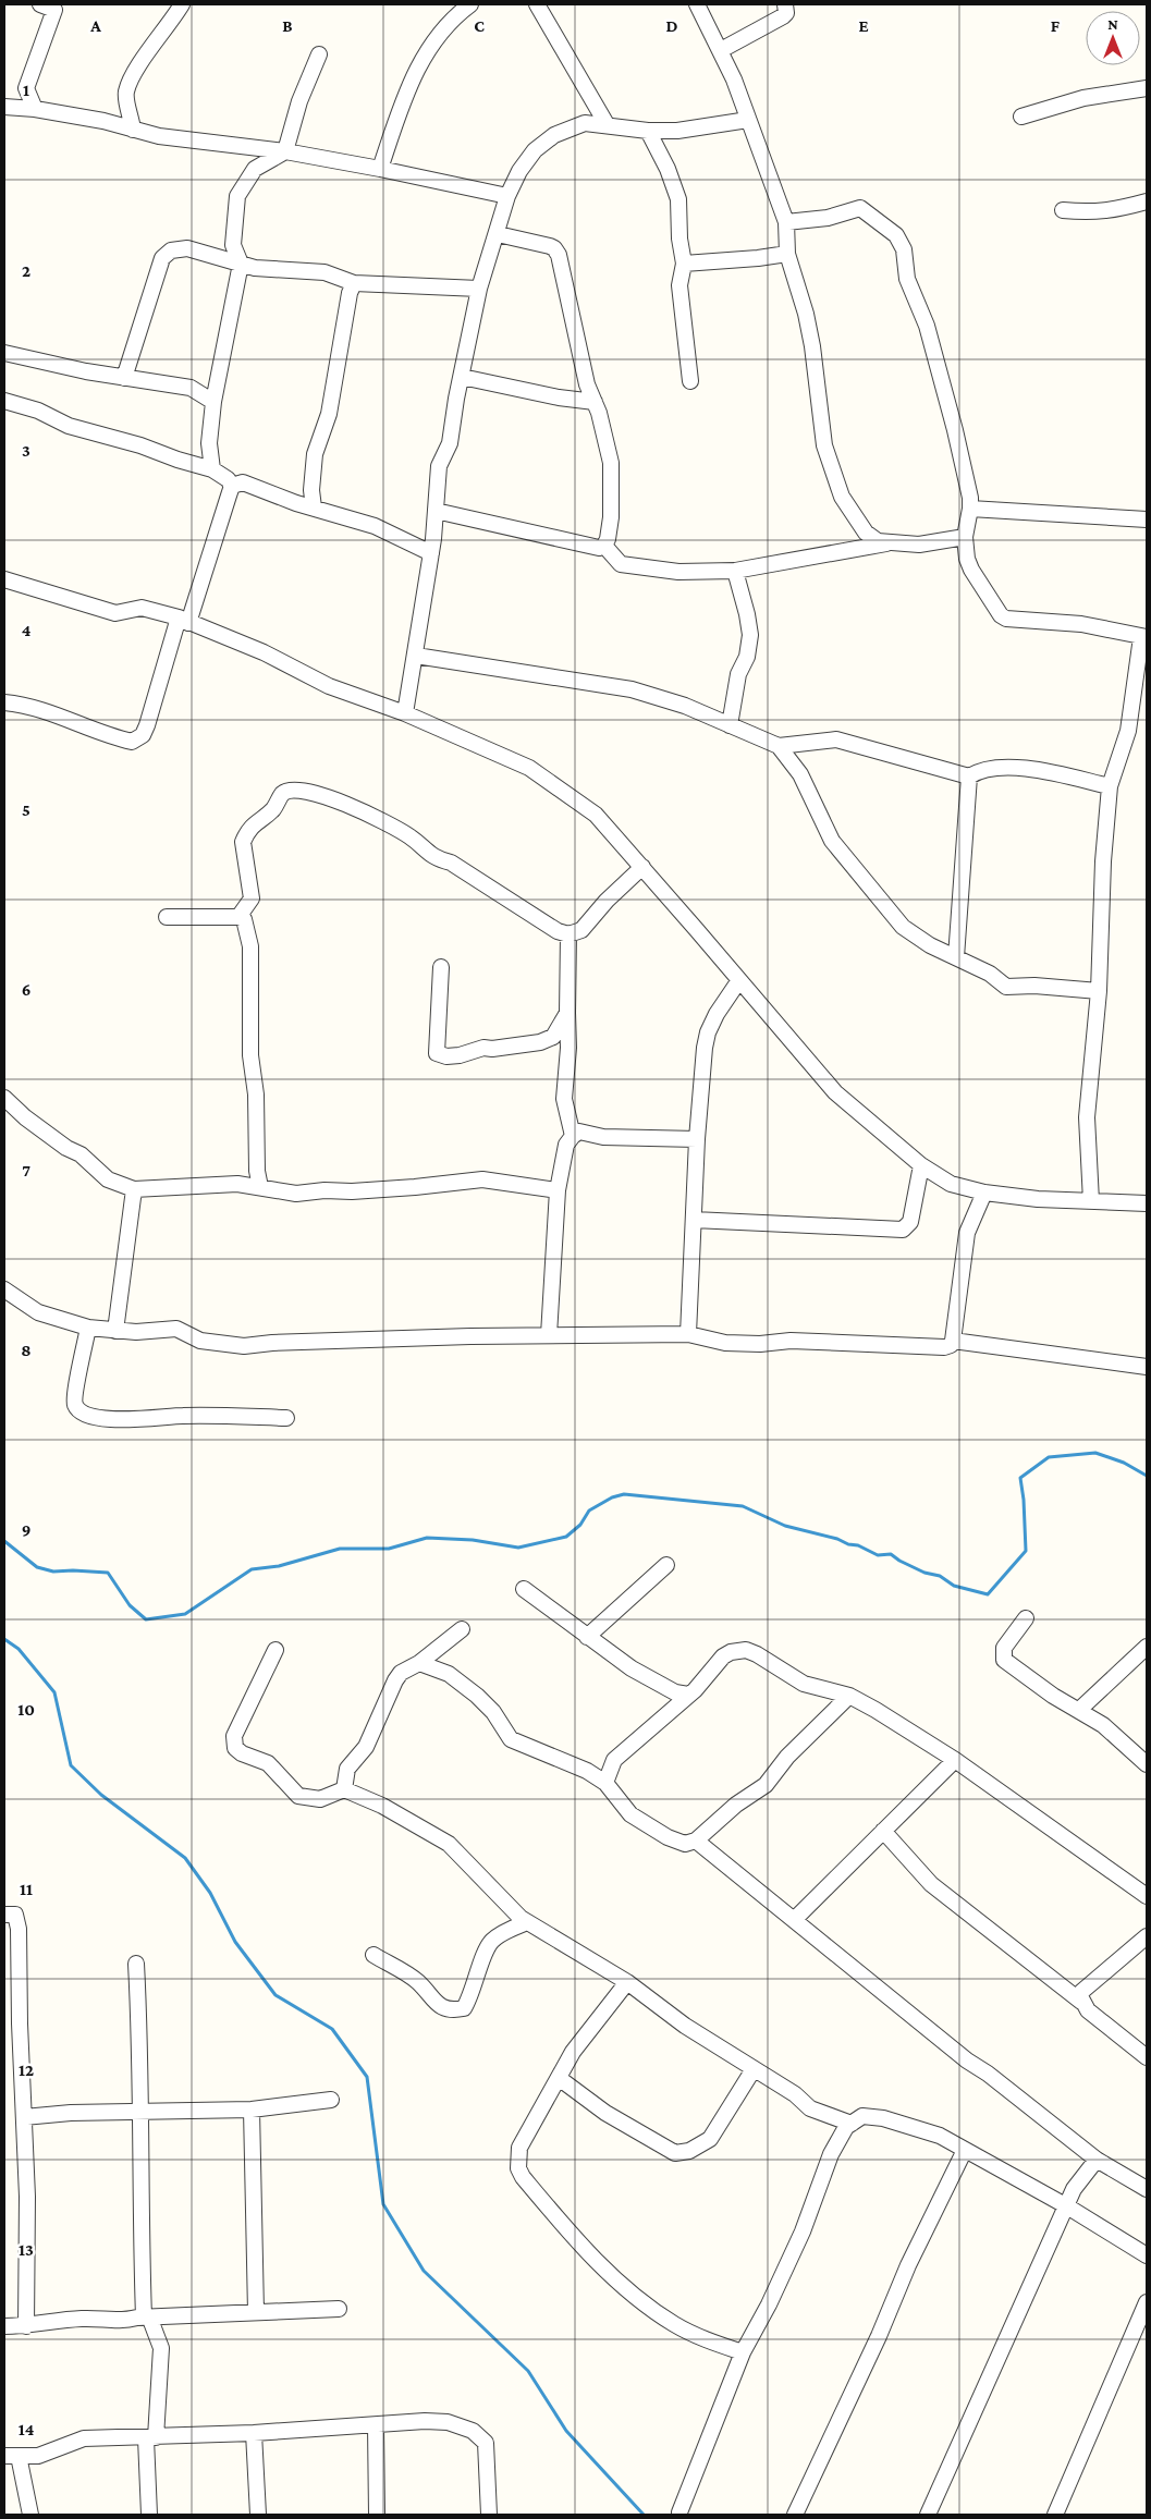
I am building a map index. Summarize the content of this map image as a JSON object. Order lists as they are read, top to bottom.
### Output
{
  "north": "top",
  "grid": {
    "columns": [
      "A",
      "B",
      "C",
      "D",
      "E",
      "F"
    ],
    "rows": [
      "1",
      "2",
      "3",
      "4",
      "5",
      "6",
      "7",
      "8",
      "9",
      "10",
      "11",
      "12",
      "13",
      "14"
    ]
  }
}
